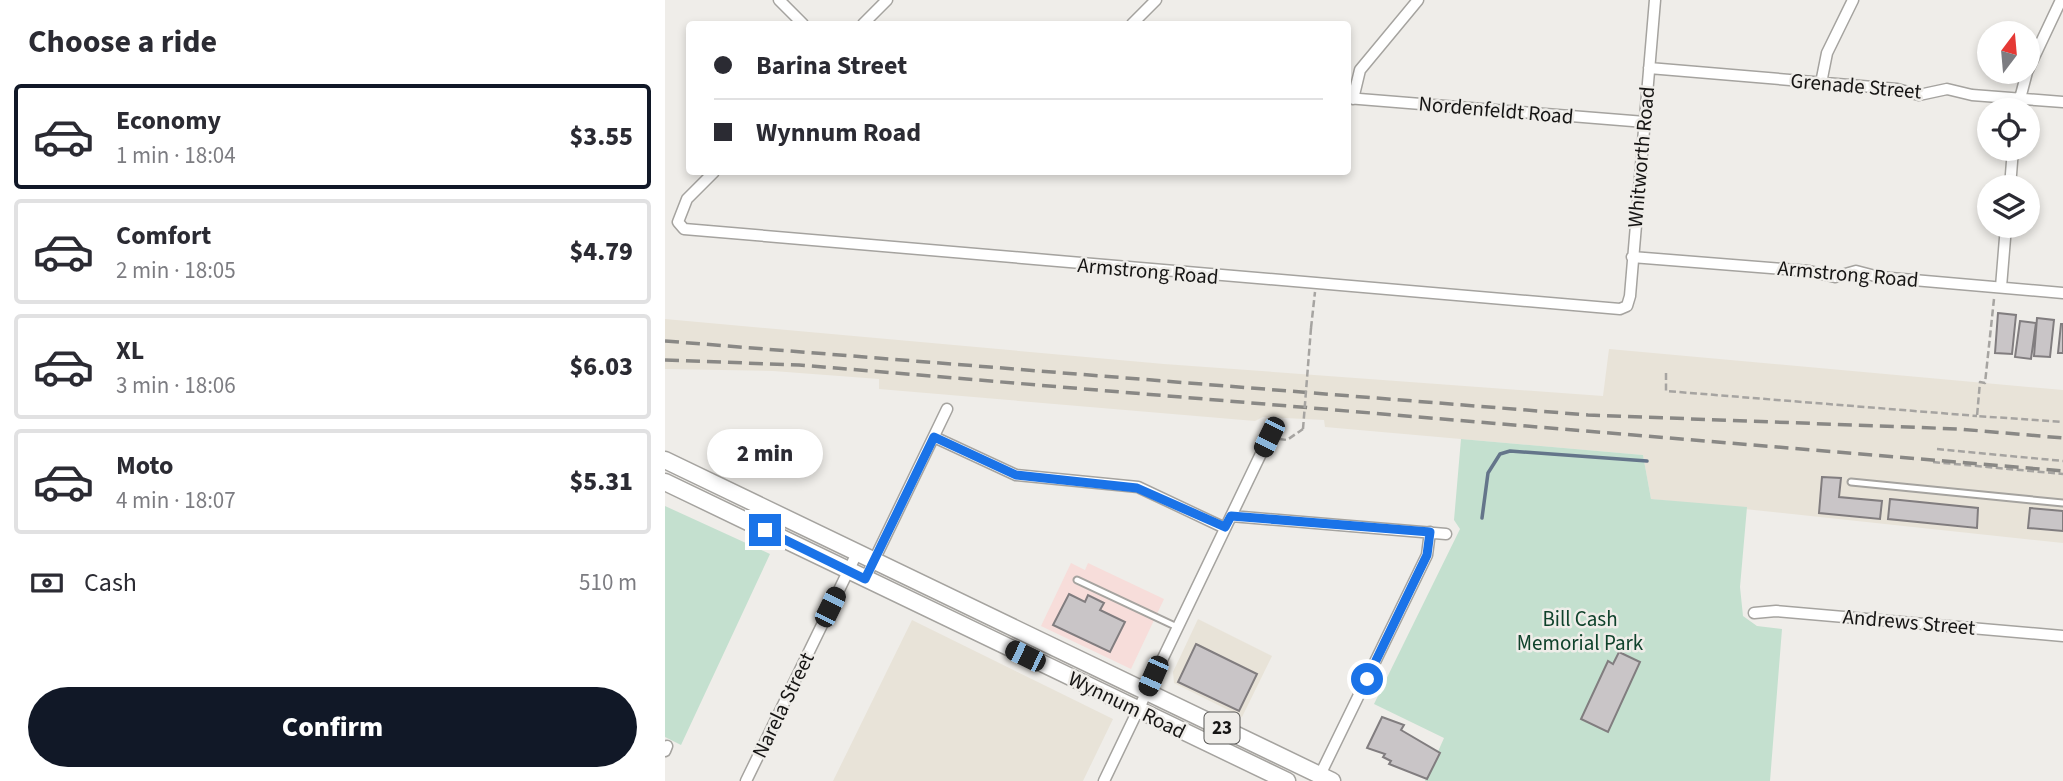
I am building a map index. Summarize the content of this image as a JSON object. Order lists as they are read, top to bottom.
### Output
{
  "streets": {
    "main road": ["Wynnum Road", "23"],
    "street": [
      "Grenade Street",
      "Nordenfeldt Road",
      "Whitworth Road",
      "Armstrong Road",
      "Andrews Street",
      "Narela Street"
    ]
  },
  "crossings": [
    ["Grenade Street", "Whitworth Road"],
    ["Nordenfeldt Road", "Whitworth Road"],
    ["Whitworth Road", "Armstrong Road"],
    ["Narela Street", "Wynnum Road"]
  ],
  "parks": ["Bill Cash Memorial Park"],
  "north": "top",
  "page": {
    "heading": "Choose a ride",
    "banner": ["Barina Street", "Wynnum Road"],
    "list": [
      {
        "name": "Economy",
        "note": "1 min · 18:04",
        "value": "$3.55"
      },
      {
        "name": "Comfort",
        "note": "2 min · 18:05",
        "value": "$4.79"
      },
      {
        "name": "XL",
        "note": "3 min · 18:06",
        "value": "$6.03"
      },
      {
        "name": "Moto",
        "note": "4 min · 18:07",
        "value": "$5.31"
      }
    ],
    "bubble": "2 min",
    "pay": ["Cash", "510 m"],
    "buttons": "Confirm"
  }
}
